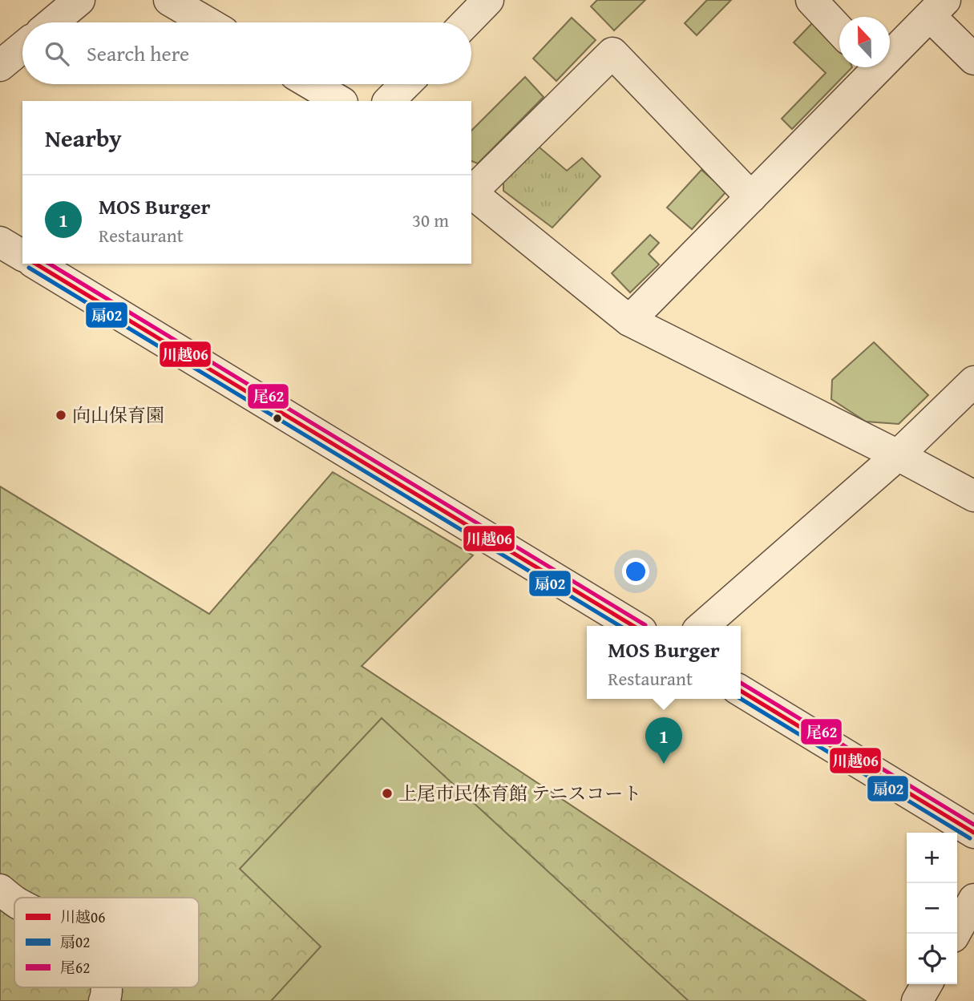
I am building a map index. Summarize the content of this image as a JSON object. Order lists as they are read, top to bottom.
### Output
{
  "places": ["向山保育園", "上尾市民体育館 テニスコート"],
  "lines": ["transit line 川越06", "transit line 尾62", "transit line 扇02"],
  "legend": ["川越06", "扇02", "尾62"],
  "north": "top",
  "page": {
    "search": "Search here",
    "heading": "Nearby",
    "list": [
      {
        "mark": "1",
        "name": "MOS Burger",
        "note": "Restaurant",
        "value": "30 m"
      }
    ],
    "popup": ["MOS Burger", "Restaurant"],
    "pins": "1",
    "map_buttons": ["+", "−"]
  }
}
